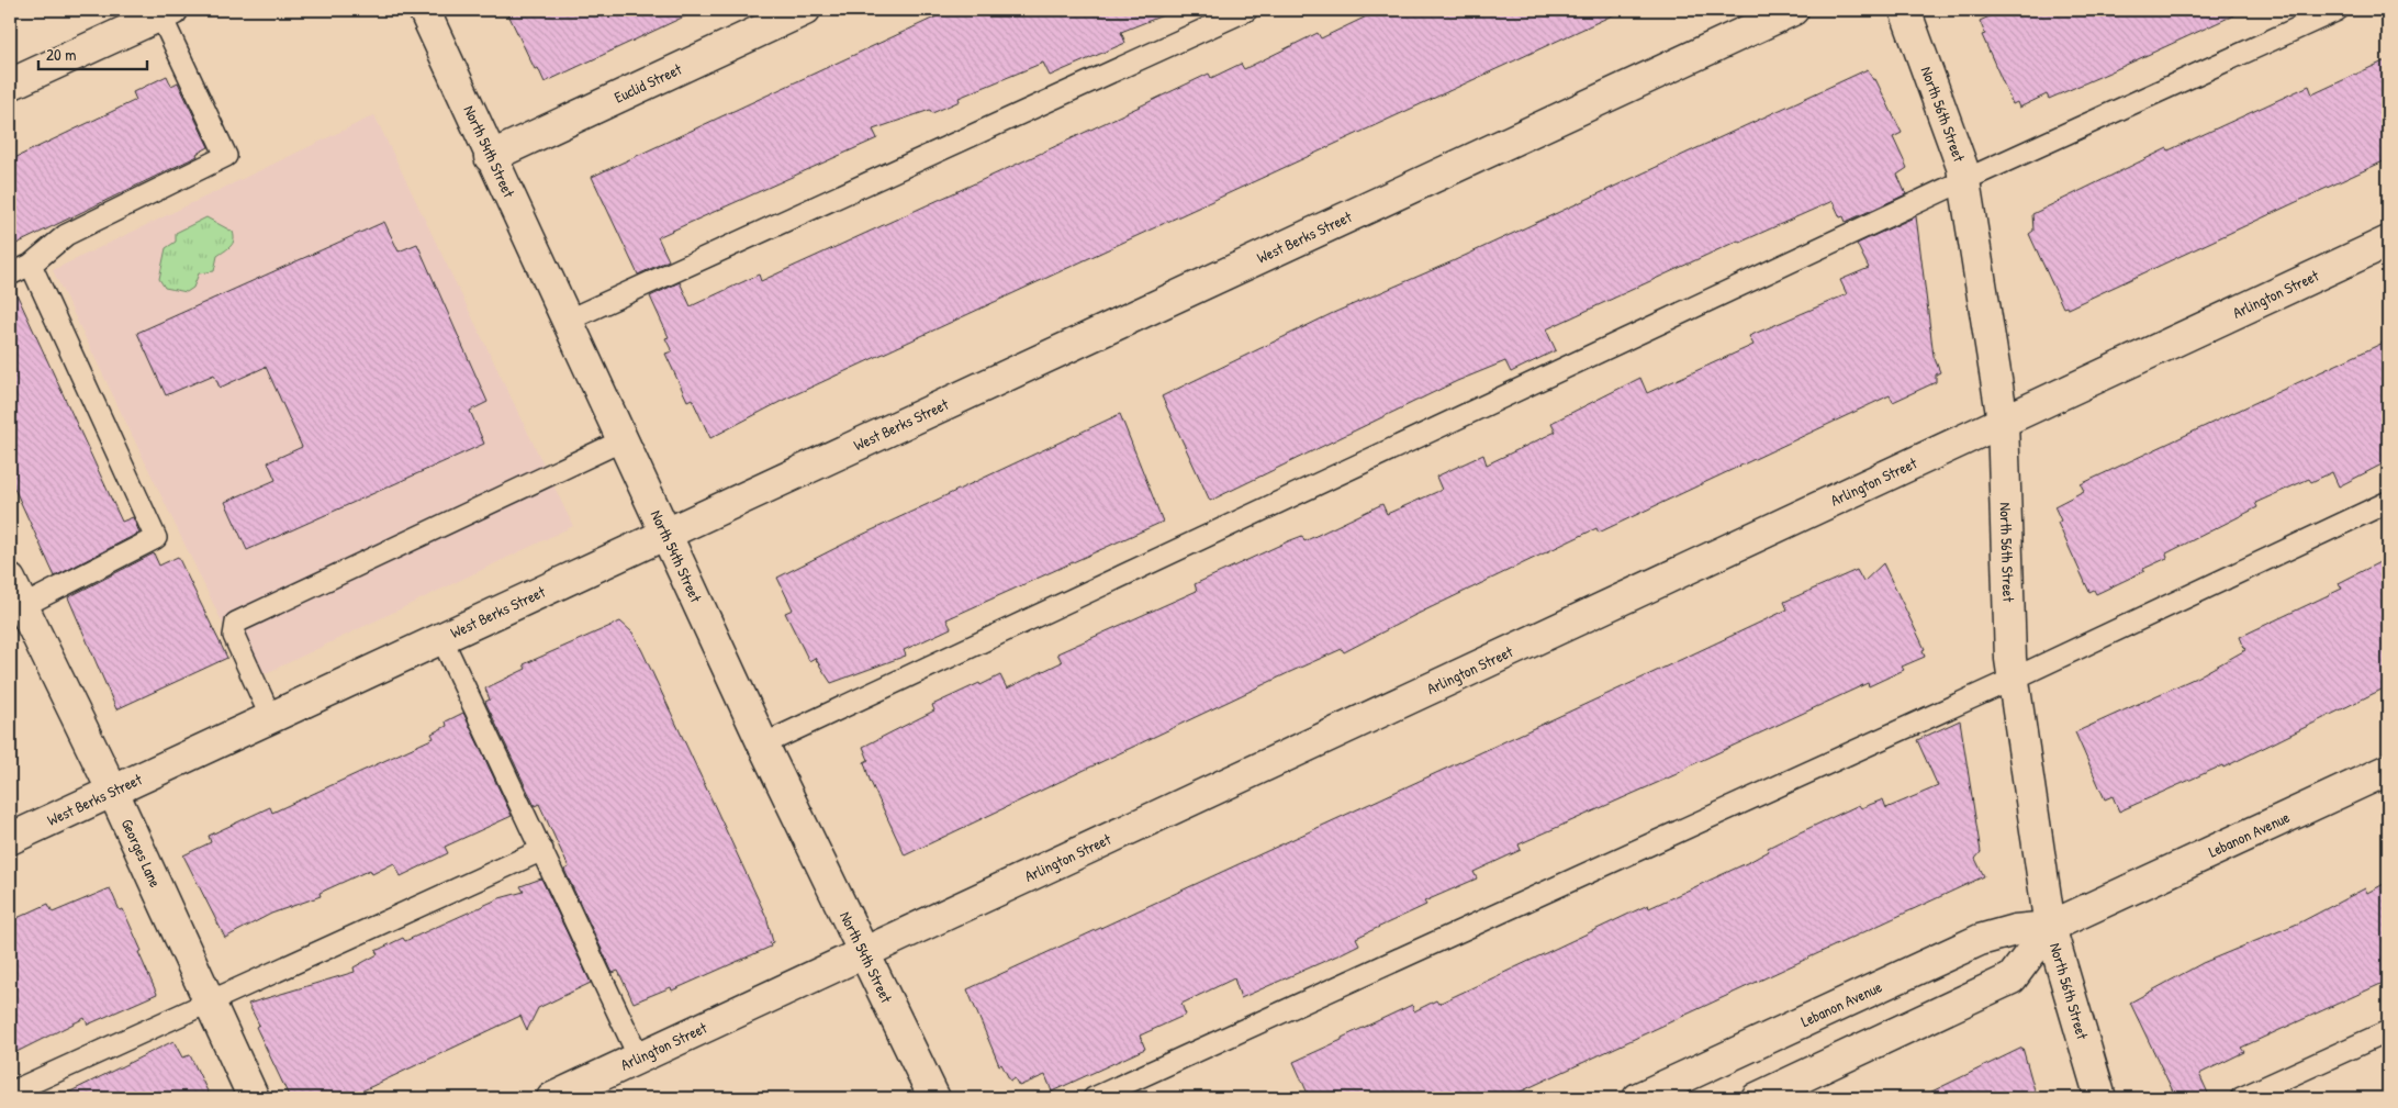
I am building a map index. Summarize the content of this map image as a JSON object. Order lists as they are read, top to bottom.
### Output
{
  "streets": {
    "street": [
      "Euclid Street",
      "North 56th Street",
      "North 54th Street",
      "West Berks Street",
      "Arlington Street",
      "Lebanon Avenue",
      "Georges Lane"
    ]
  },
  "crossings": [
    ["Euclid Street", "North 54th Street"],
    ["North 56th Street", "Arlington Street"],
    ["North 56th Street", "Lebanon Avenue"],
    ["North 54th Street", "West Berks Street"],
    ["North 54th Street", "Arlington Street"],
    ["West Berks Street", "Georges Lane"]
  ],
  "scale_bar": "20 m"
}
